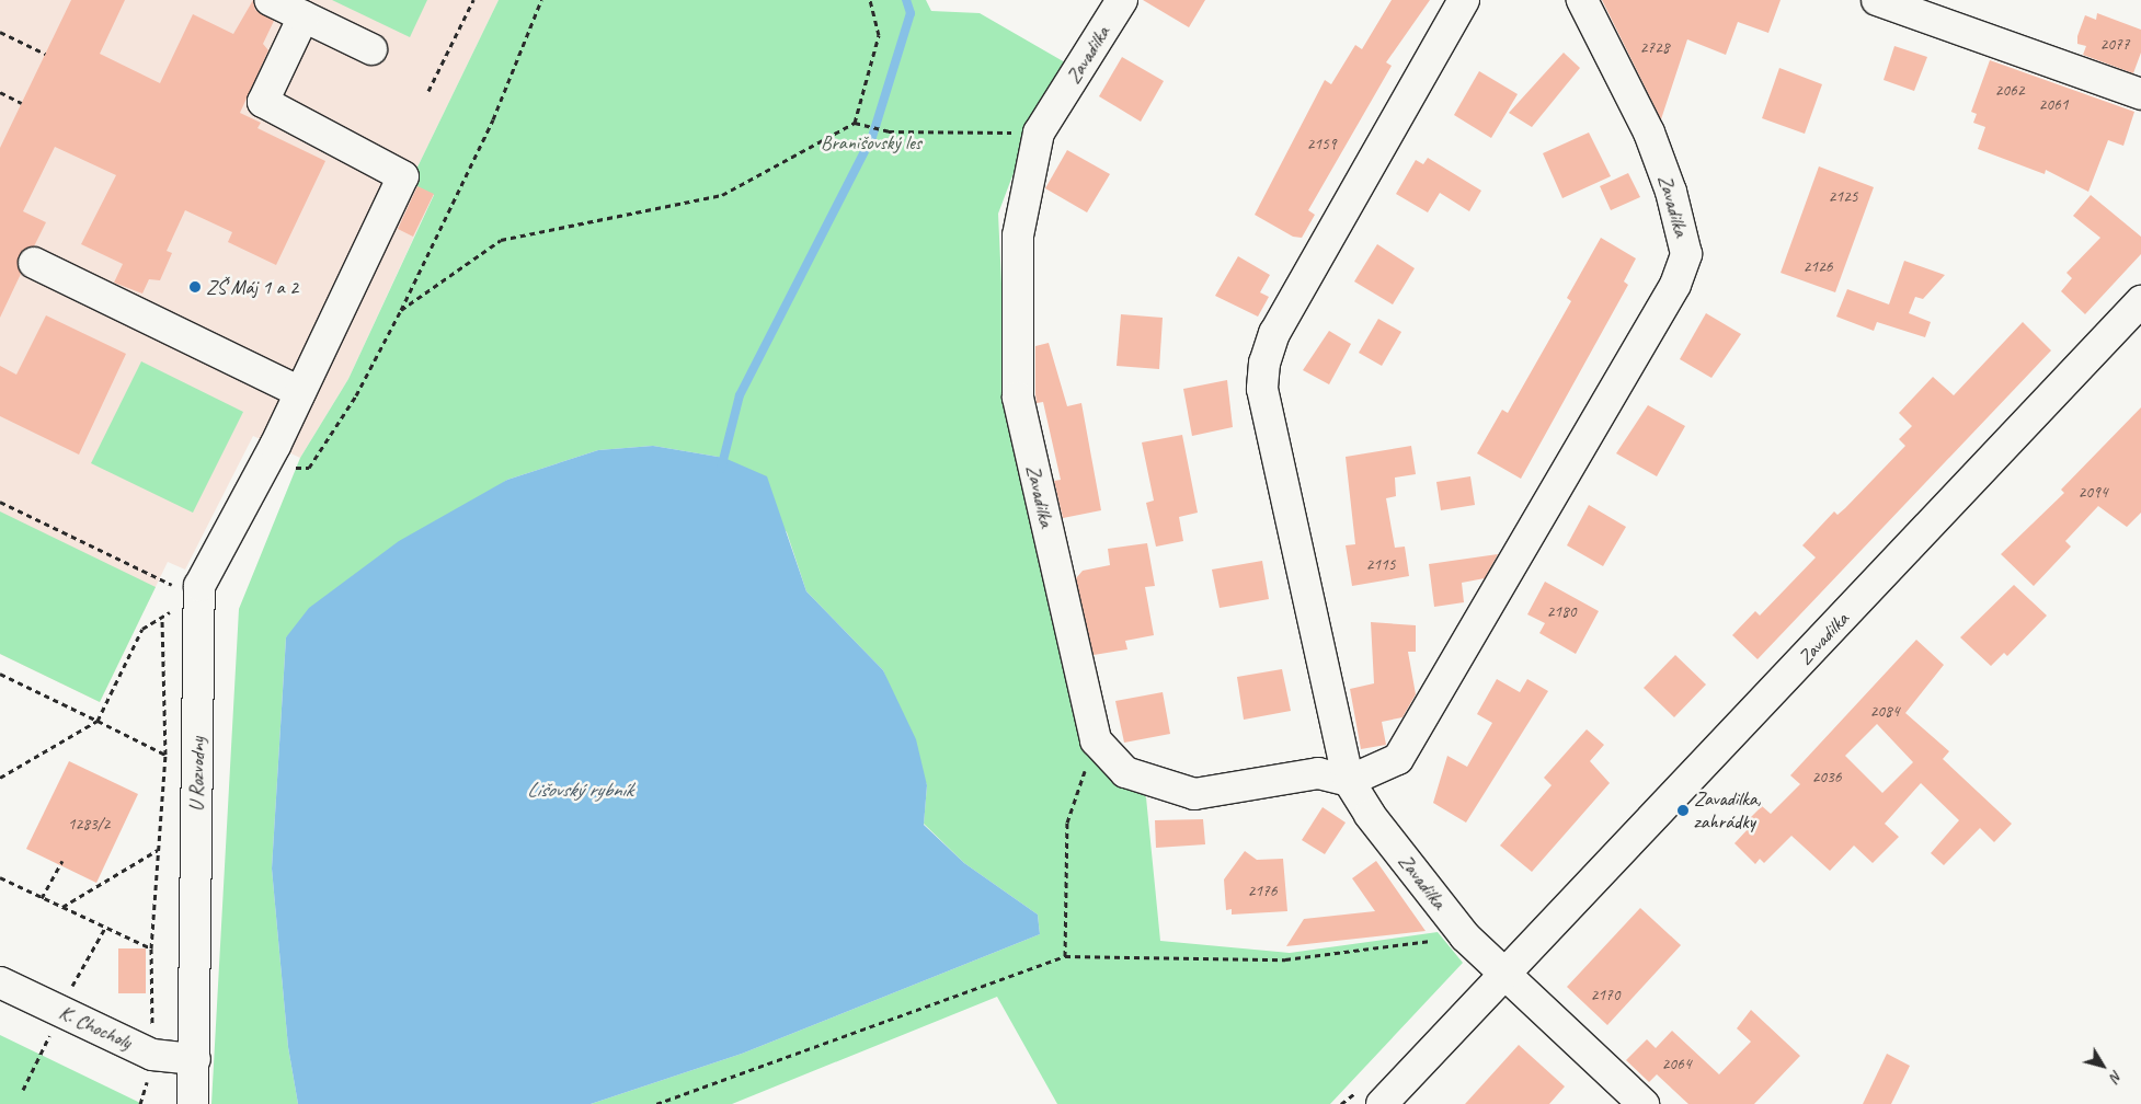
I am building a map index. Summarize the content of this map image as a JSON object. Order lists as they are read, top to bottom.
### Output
{
  "streets": {
    "street": ["Zavadilka", "U Rozvodny", "K. Chocholy"]
  },
  "crossings": [
    ["U Rozvodny", "K. Chocholy"]
  ],
  "water": ["Lišovský rybník"],
  "parks": ["Branišovský les"],
  "places": ["ZŠ Máj 1 a 2", "Zavadilka, zahrádky"],
  "house_numbers": [
    "2077",
    "2728",
    "2062",
    "2061",
    "2159",
    "2125",
    "2126",
    "2094",
    "2115",
    "2180",
    "2084",
    "2036",
    "1283/2",
    "2176",
    "2170",
    "2064"
  ],
  "north": "bottom right"
}
